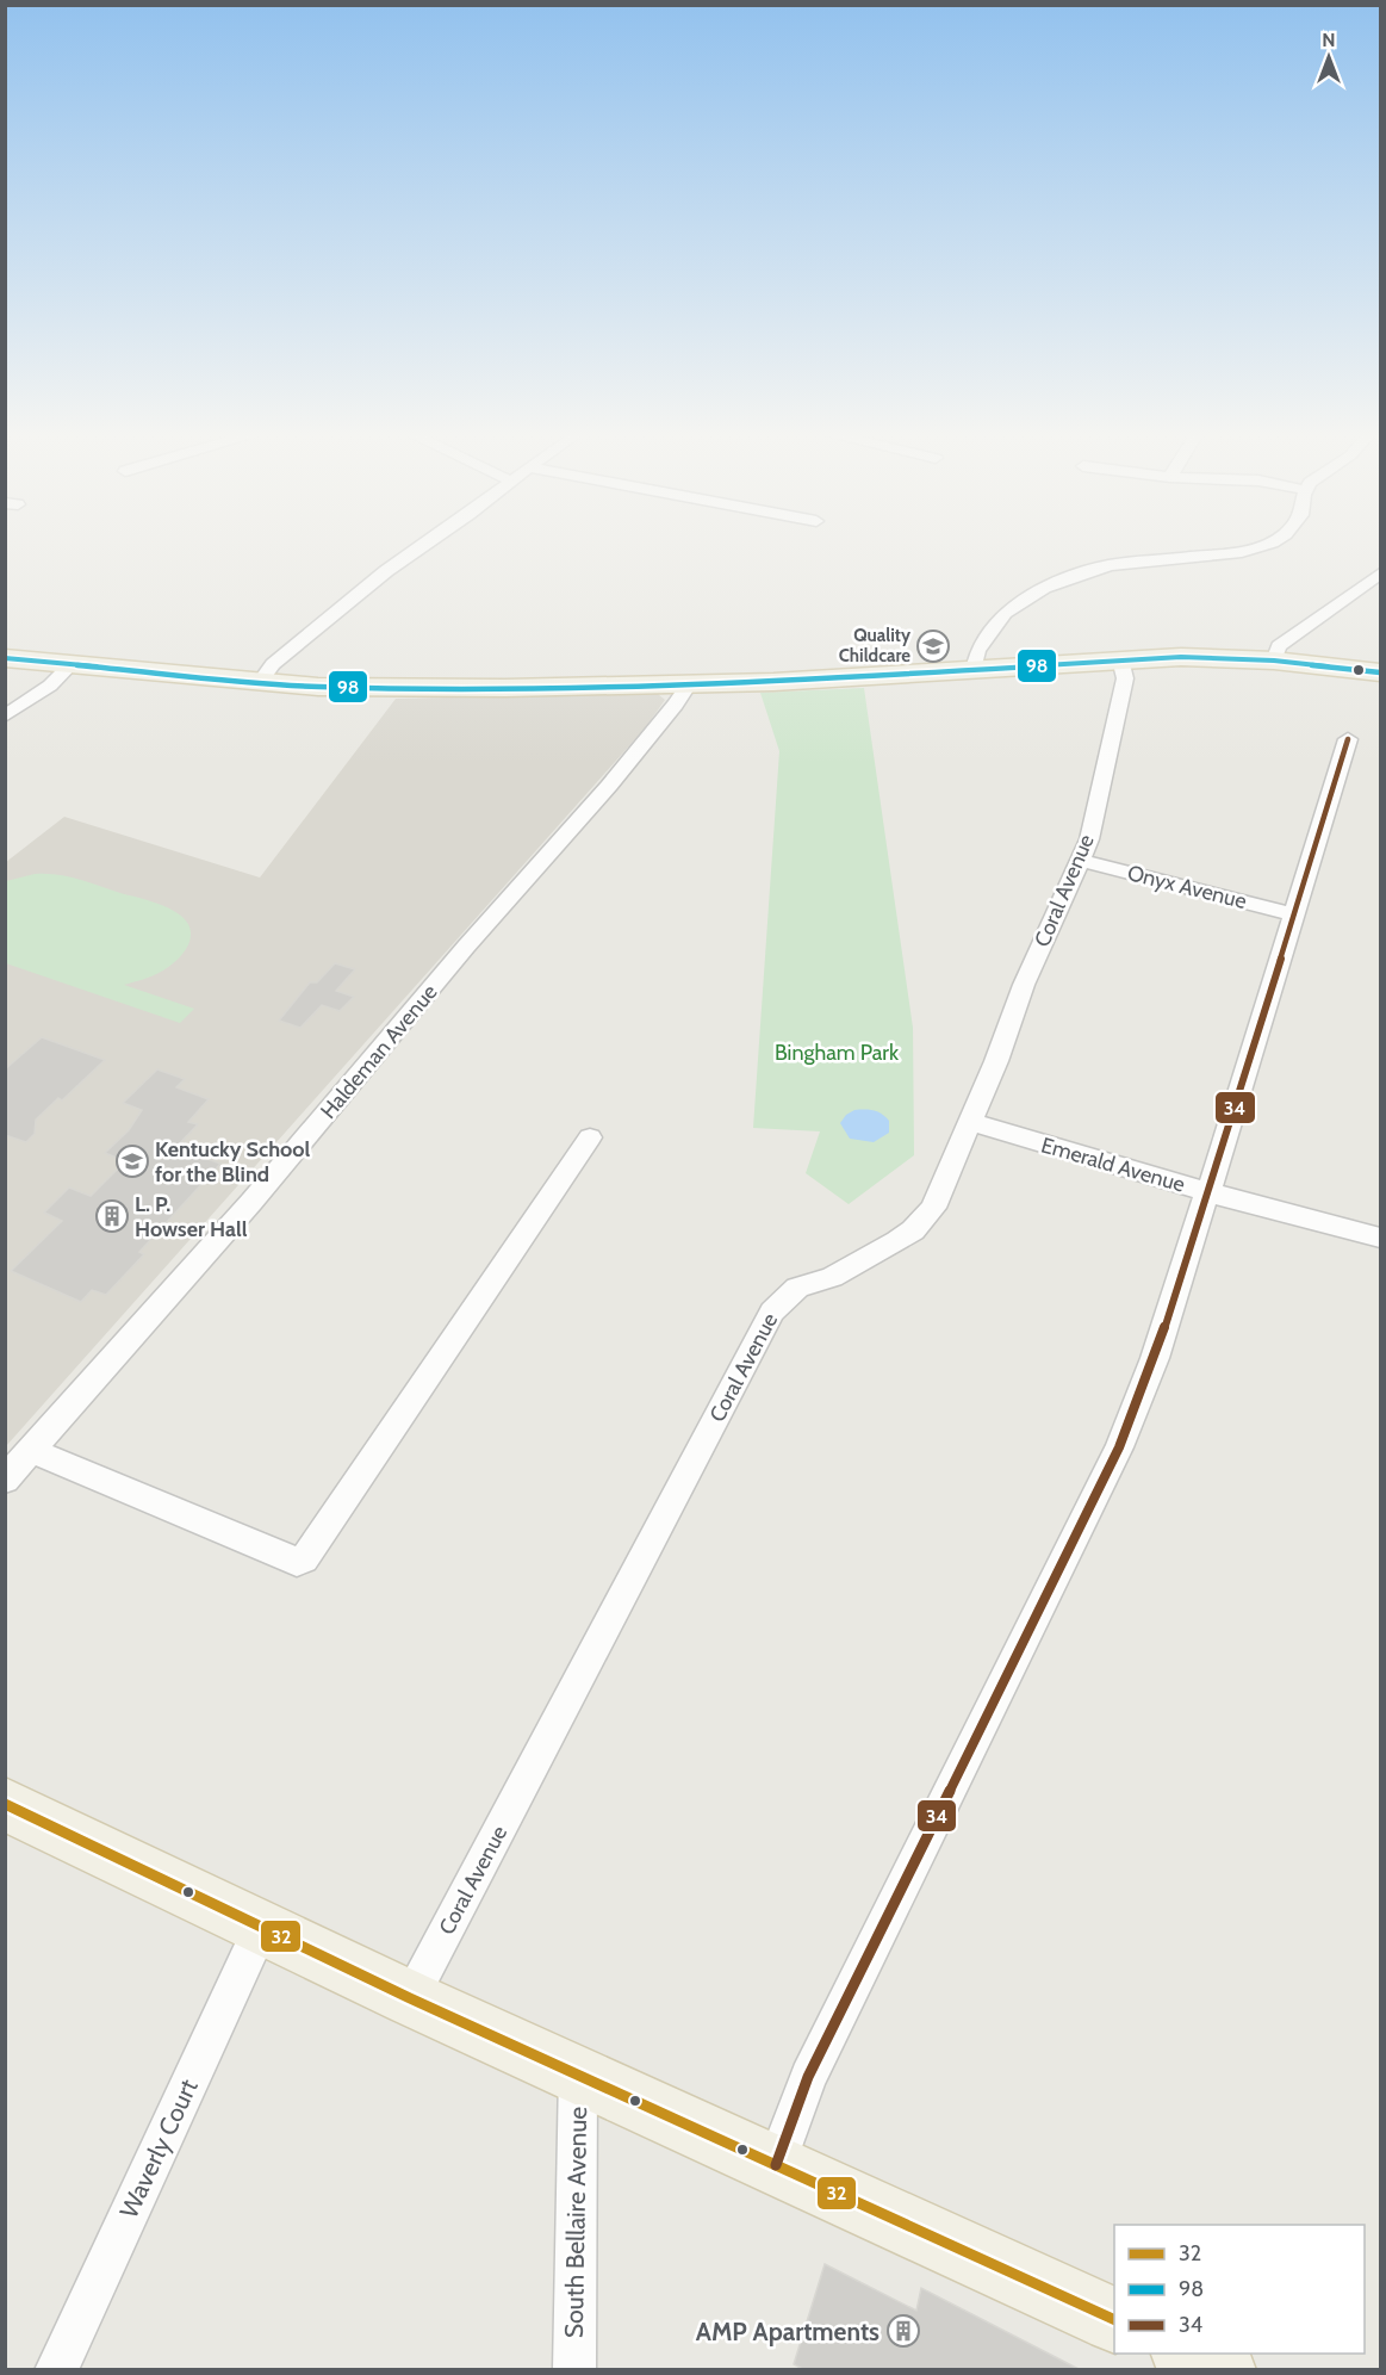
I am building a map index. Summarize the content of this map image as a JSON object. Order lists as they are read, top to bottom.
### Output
{
  "streets": {
    "street": [
      "Onyx Avenue",
      "Coral Avenue",
      "Haldeman Avenue",
      "Emerald Avenue",
      "Waverly Court",
      "South Bellaire Avenue"
    ]
  },
  "crossings": [
    ["Onyx Avenue", "Coral Avenue"],
    ["Coral Avenue", "Emerald Avenue"]
  ],
  "parks": ["Bingham Park"],
  "places": {
    "school or university": ["Quality Childcare", "Kentucky School for the Blind"],
    "building": ["L. P. Howser Hall", "AMP Apartments"]
  },
  "lines": ["transit line 98", "transit line 34", "transit line 32"],
  "legend": ["32", "98", "34"],
  "north": "top"
}
